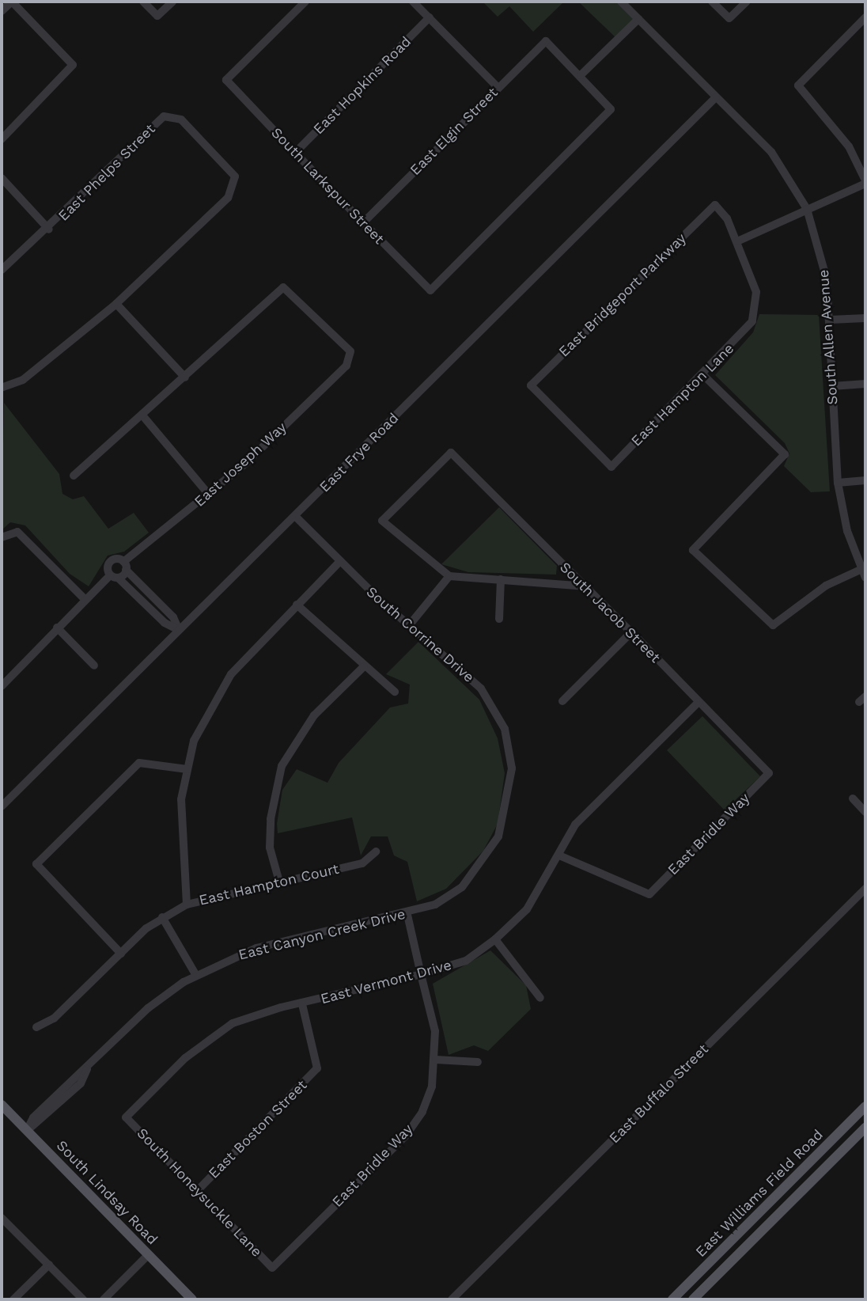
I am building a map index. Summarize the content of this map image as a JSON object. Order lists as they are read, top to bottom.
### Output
{
  "streets": {
    "main road": ["South Lindsay Road", "East Williams Field Road"],
    "street": [
      "East Hopkins Road",
      "East Elgin Street",
      "East Phelps Street",
      "South Larkspur Street",
      "East Bridgeport Parkway",
      "South Allen Avenue",
      "East Hampton Lane",
      "East Frye Road",
      "East Joseph Way",
      "South Jacob Street",
      "South Corrine Drive",
      "East Bridle Way",
      "East Hampton Court",
      "East Canyon Creek Drive",
      "East Vermont Drive",
      "East Buffalo Street",
      "East Boston Street",
      "South Honeysuckle Lane"
    ]
  },
  "crossings": [
    ["East Hopkins Road", "South Larkspur Street"],
    ["East Elgin Street", "South Larkspur Street"],
    ["East Bridgeport Parkway", "East Hampton Lane"],
    ["South Allen Avenue", "East Frye Road"],
    ["East Frye Road", "South Corrine Drive"],
    ["South Jacob Street", "East Bridle Way"],
    ["South Jacob Street", "East Vermont Drive"],
    ["South Corrine Drive", "East Canyon Creek Drive"],
    ["East Bridle Way", "East Canyon Creek Drive"],
    ["East Bridle Way", "East Vermont Drive"],
    ["East Bridle Way", "South Honeysuckle Lane"],
    ["East Canyon Creek Drive", "South Lindsay Road"],
    ["East Vermont Drive", "East Boston Street"],
    ["East Vermont Drive", "South Honeysuckle Lane"],
    ["East Boston Street", "South Honeysuckle Lane"]
  ]
}
